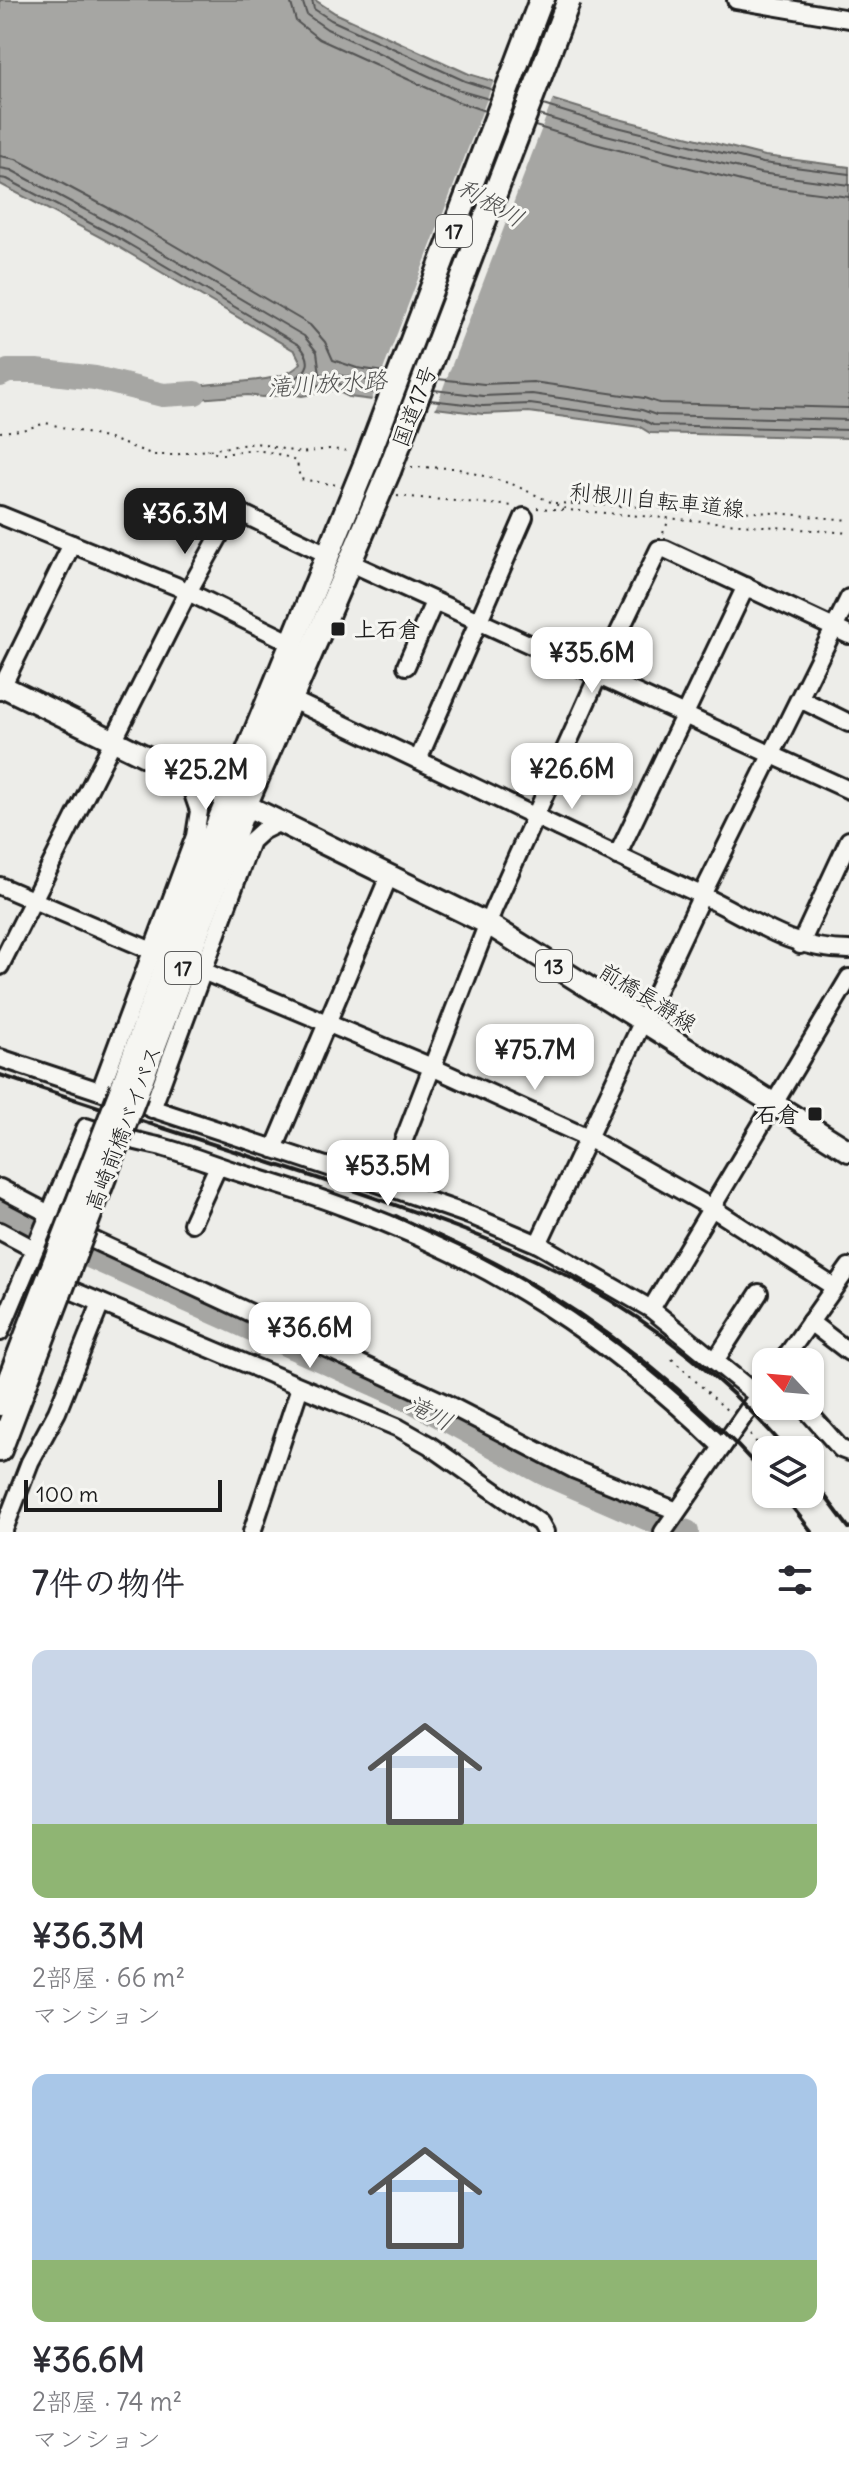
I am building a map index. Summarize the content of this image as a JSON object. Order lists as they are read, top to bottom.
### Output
{
  "streets": {
    "highway": ["17", "国道17号", "高崎前橋バイパス"],
    "main road": ["13", "前橋長瀞線"],
    "path": ["利根川自転車道線"]
  },
  "crossings": [
    ["国道17号", "利根川自転車道線"],
    ["国道17号", "前橋長瀞線"],
    ["国道17号", "高崎前橋バイパス"],
    ["前橋長瀞線", "高崎前橋バイパス"]
  ],
  "water": ["利根川", "滝川放水路", "滝川"],
  "places": {
    "transit": ["上石倉", "石倉"]
  },
  "scale_bar": "100 m",
  "north": "top left",
  "page": {
    "price": [
      "¥36.3M",
      "¥35.6M",
      "¥26.6M",
      "¥25.2M",
      "¥75.7M",
      "¥53.5M",
      "¥36.6M"
    ],
    "scale": "100 m",
    "heading": "7件の物件",
    "list": [
      {
        "name": "¥36.3M",
        "note": "2部屋 · 66 m² · マンション"
      },
      {
        "name": "¥36.6M",
        "note": "2部屋 · 74 m² · マンション"
      }
    ]
  }
}
